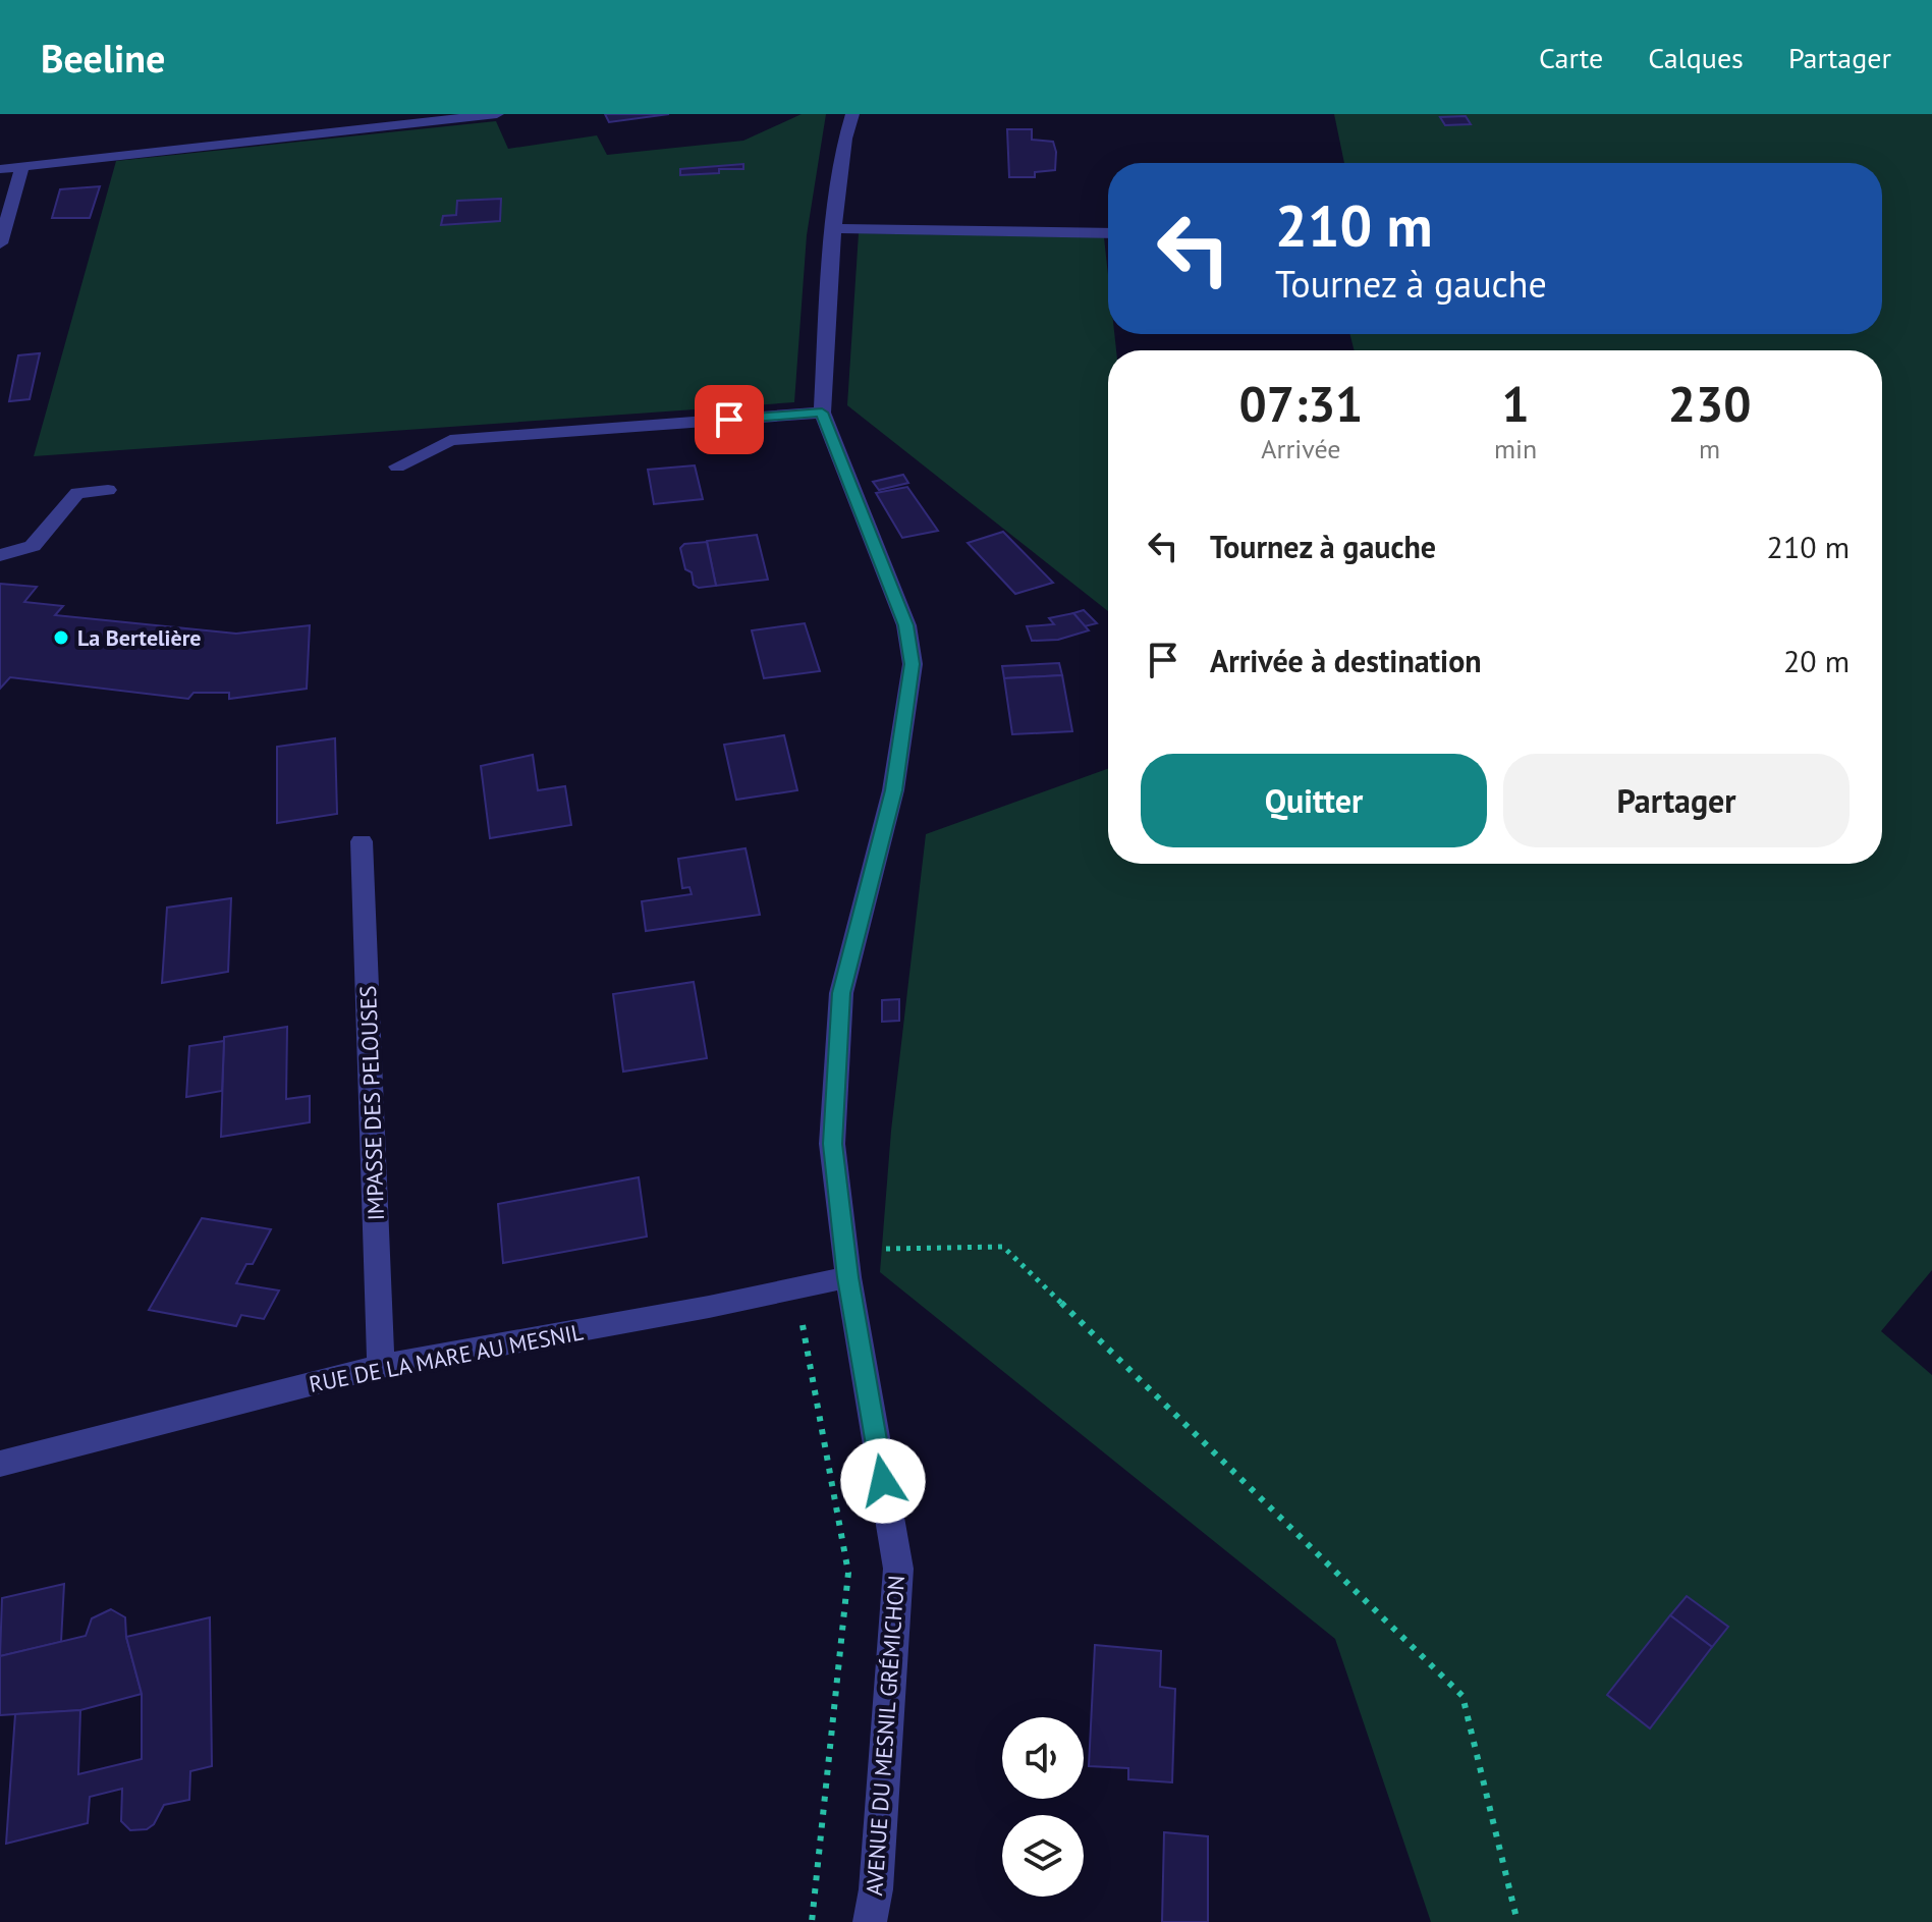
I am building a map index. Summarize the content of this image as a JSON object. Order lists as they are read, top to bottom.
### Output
{
  "streets": {
    "street": ["IMPASSE DES PELOUSES", "RUE DE LA MARE AU MESNIL", "AVENUE DU MESNIL GRÉMICHON"]
  },
  "crossings": [
    ["IMPASSE DES PELOUSES", "RUE DE LA MARE AU MESNIL"],
    ["RUE DE LA MARE AU MESNIL", "AVENUE DU MESNIL GRÉMICHON"]
  ],
  "places": ["La Bertelière"],
  "page": {
    "header": "Beeline",
    "nav": ["Carte", "Calques", "Partager"],
    "turn": ["210 m", "Tournez à gauche"],
    "eta": [
      "07:31",
      "Arrivée",
      "1",
      "min",
      "230",
      "m"
    ],
    "list": [
      {
        "name": "Tournez à gauche",
        "value": "210 m"
      },
      {
        "name": "Arrivée à destination",
        "value": "20 m"
      }
    ],
    "buttons": ["Quitter", "Partager"]
  }
}
